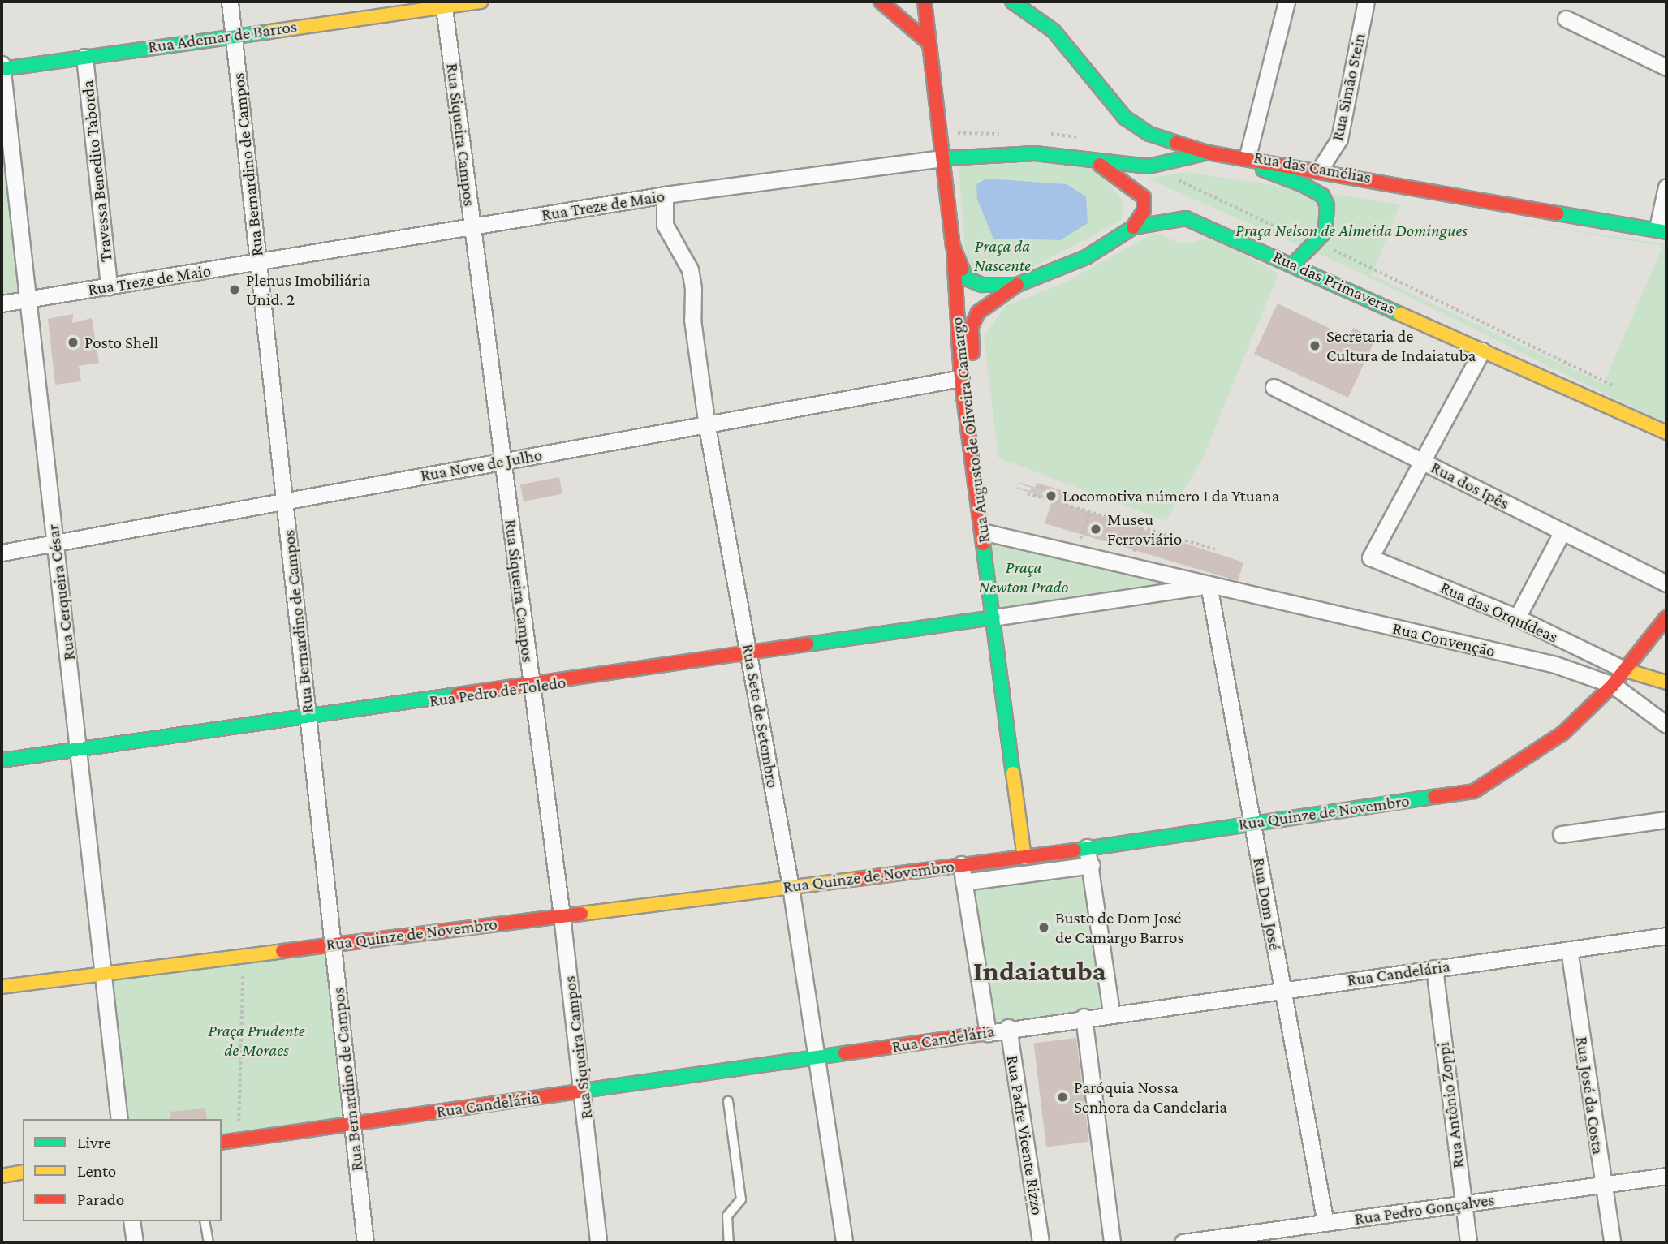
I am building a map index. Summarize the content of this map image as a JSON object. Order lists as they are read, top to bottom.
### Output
{
  "streets": {
    "street": [
      "Rua Ademar de Barros",
      "Rua Simão Stein",
      "Rua Siqueira Campos",
      "Rua Bernardino de Campos",
      "Rua das Camélias",
      "Travessa Benedito Taborda",
      "Rua Treze de Maio",
      "Rua das Primaveras",
      "Rua Augusto de Oliveira Camargo",
      "Rua Nove de Julho",
      "Rua dos Ipês",
      "Rua Cerqueira César",
      "Rua das Orquídeas",
      "Rua Convenção",
      "Rua Pedro de Toledo",
      "Rua Sete de Setembro",
      "Rua Quinze de Novembro",
      "Rua Dom José",
      "Rua Candelária",
      "Rua José da Costa",
      "Rua Antônio Zoppi",
      "Rua Padre Vicente Rizzo",
      "Rua Pedro Gonçalves"
    ]
  },
  "crossings": [
    ["Rua Ademar de Barros", "Rua Siqueira Campos"],
    ["Rua Ademar de Barros", "Rua Bernardino de Campos"],
    ["Rua Ademar de Barros", "Travessa Benedito Taborda"],
    ["Rua Ademar de Barros", "Rua Cerqueira César"],
    ["Rua Simão Stein", "Rua das Camélias"],
    ["Rua Siqueira Campos", "Rua Treze de Maio"],
    ["Rua Siqueira Campos", "Rua Nove de Julho"],
    ["Rua Siqueira Campos", "Rua Pedro de Toledo"],
    ["Rua Siqueira Campos", "Rua Quinze de Novembro"],
    ["Rua Siqueira Campos", "Rua Candelária"],
    ["Rua Bernardino de Campos", "Rua Treze de Maio"],
    ["Rua Bernardino de Campos", "Rua Nove de Julho"],
    ["Rua Bernardino de Campos", "Rua Pedro de Toledo"],
    ["Rua Bernardino de Campos", "Rua Quinze de Novembro"],
    ["Rua Bernardino de Campos", "Rua Candelária"],
    ["Rua das Camélias", "Rua Treze de Maio"],
    ["Travessa Benedito Taborda", "Rua Treze de Maio"],
    ["Rua Treze de Maio", "Rua Augusto de Oliveira Camargo"],
    ["Rua Treze de Maio", "Rua Cerqueira César"],
    ["Rua Treze de Maio", "Rua Sete de Setembro"],
    ["Rua das Primaveras", "Rua Augusto de Oliveira Camargo"],
    ["Rua das Primaveras", "Rua Nove de Julho"],
    ["Rua Augusto de Oliveira Camargo", "Rua Nove de Julho"],
    ["Rua Augusto de Oliveira Camargo", "Rua Pedro de Toledo"],
    ["Rua Augusto de Oliveira Camargo", "Rua Quinze de Novembro"],
    ["Rua Nove de Julho", "Rua Cerqueira César"],
    ["Rua Nove de Julho", "Rua Sete de Setembro"],
    ["Rua dos Ipês", "Rua das Orquídeas"],
    ["Rua Cerqueira César", "Rua Pedro de Toledo"],
    ["Rua Cerqueira César", "Rua Quinze de Novembro"],
    ["Rua das Orquídeas", "Rua Quinze de Novembro"],
    ["Rua Convenção", "Rua Quinze de Novembro"],
    ["Rua Convenção", "Rua Dom José"],
    ["Rua Pedro de Toledo", "Rua Sete de Setembro"],
    ["Rua Sete de Setembro", "Rua Quinze de Novembro"],
    ["Rua Sete de Setembro", "Rua Candelária"],
    ["Rua Quinze de Novembro", "Rua Dom José"],
    ["Rua Dom José", "Rua Candelária"],
    ["Rua Dom José", "Rua Pedro Gonçalves"],
    ["Rua Candelária", "Rua José da Costa"],
    ["Rua Candelária", "Rua Antônio Zoppi"],
    ["Rua Candelária", "Rua Padre Vicente Rizzo"],
    ["Rua José da Costa", "Rua Pedro Gonçalves"],
    ["Rua Antônio Zoppi", "Rua Pedro Gonçalves"]
  ],
  "districts": ["Indaiatuba"],
  "parks": [
    "Praça Nelson de Almeida Domingues",
    "Praça da Nascente",
    "Praça Newton Prado",
    "Praça Prudente de Moraes"
  ],
  "places": [
    "Plenus Imobiliária Unid. 2",
    "Posto Shell",
    "Secretaria de Cultura de Indaiatuba",
    "Locomotiva número 1 da Ytuana",
    "Museu Ferroviário",
    "Busto de Dom José de Camargo Barros",
    "Paróquia Nossa Senhora da Candelaria"
  ],
  "legend": ["Livre", "Lento", "Parado"]
}
